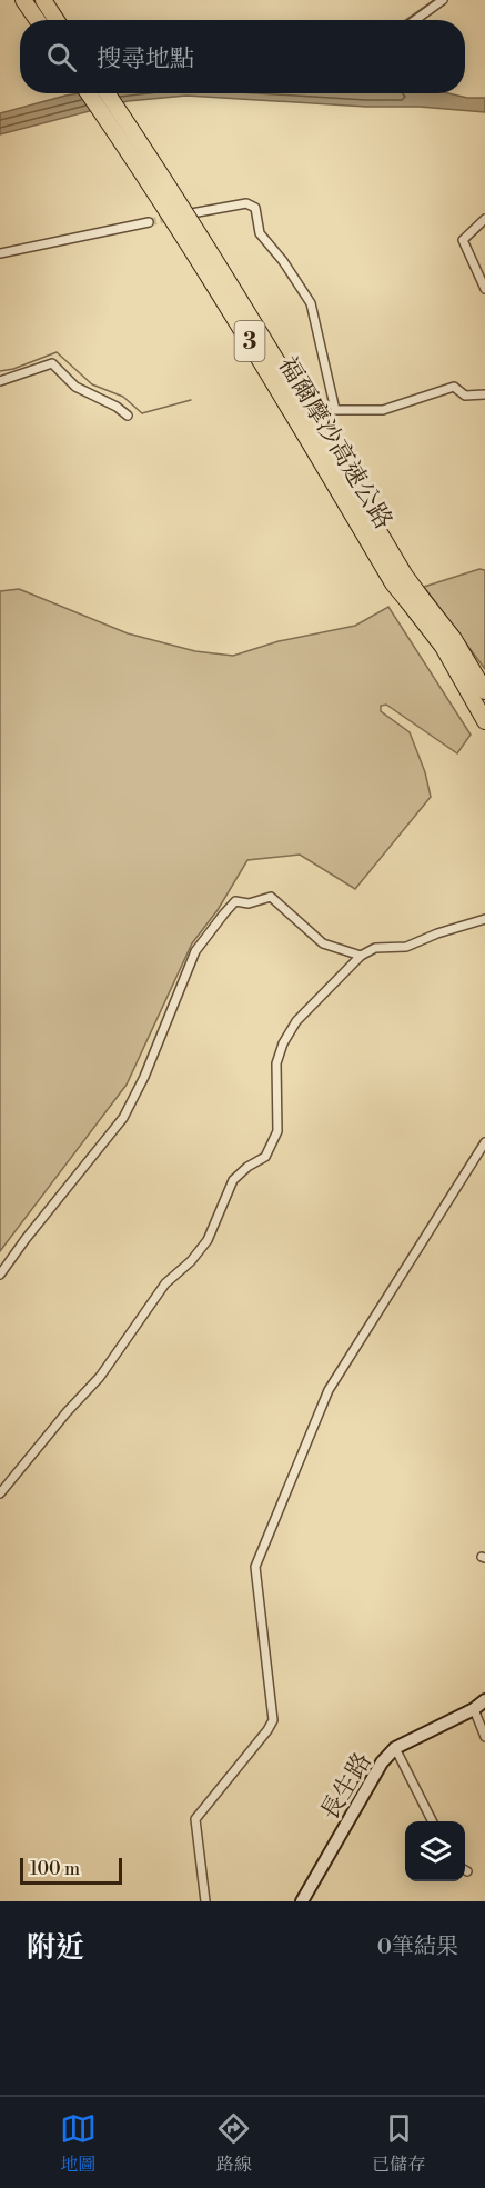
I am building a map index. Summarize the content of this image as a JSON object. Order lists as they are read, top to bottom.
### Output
{
  "streets": {
    "highway": ["3", "福爾摩沙高速公路"],
    "street": ["長生路"]
  },
  "scale_bar": "100 m",
  "page": {
    "search": "搜尋地點",
    "scale": "100 m",
    "heading": ["附近", "0筆結果"],
    "nav": ["地圖", "路線", "已儲存"]
  }
}
